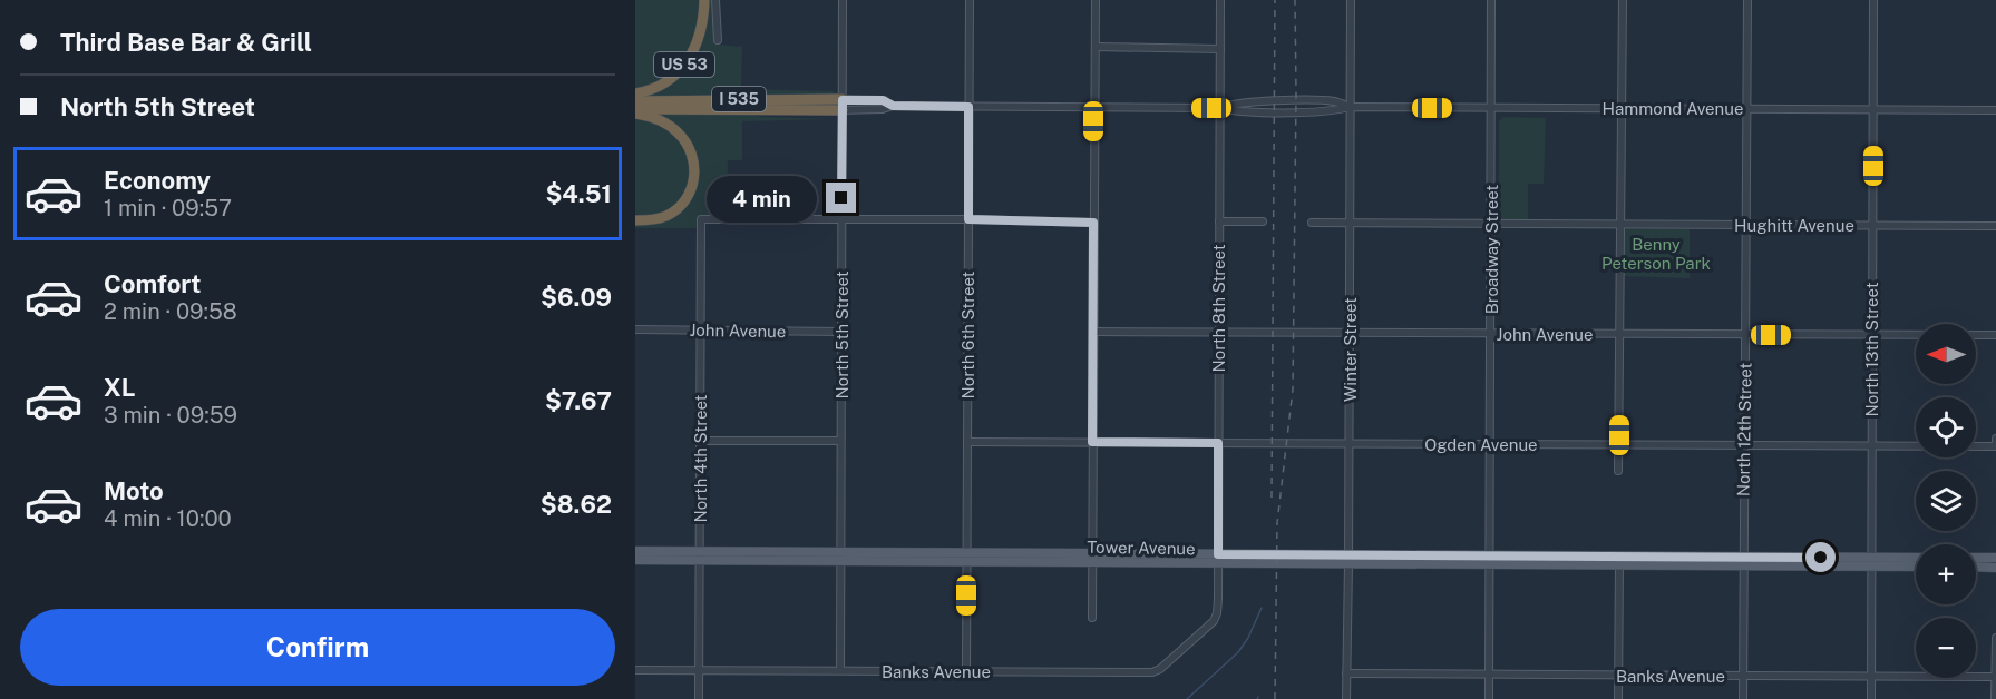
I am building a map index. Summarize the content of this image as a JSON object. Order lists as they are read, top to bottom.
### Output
{
  "streets": {
    "highway": ["US 53", "I 535"],
    "main road": ["Tower Avenue"],
    "street": [
      "Hammond Avenue",
      "Hughitt Avenue",
      "Broadway Street",
      "North 8th Street",
      "John Avenue",
      "North 5th Street",
      "North 6th Street",
      "Winter Street",
      "North 13th Street",
      "North 12th Street",
      "Ogden Avenue",
      "North 4th Street",
      "Banks Avenue"
    ]
  },
  "crossings": [
    ["I 535", "Hammond Avenue"],
    ["I 535", "North 5th Street"],
    ["Hammond Avenue", "Broadway Street"],
    ["Hammond Avenue", "North 8th Street"],
    ["Hammond Avenue", "North 5th Street"],
    ["Hammond Avenue", "North 6th Street"],
    ["Hammond Avenue", "Winter Street"],
    ["Hammond Avenue", "North 13th Street"],
    ["Hammond Avenue", "North 12th Street"],
    ["Hughitt Avenue", "Broadway Street"],
    ["Hughitt Avenue", "Winter Street"],
    ["Hughitt Avenue", "North 13th Street"],
    ["Hughitt Avenue", "North 12th Street"],
    ["Broadway Street", "John Avenue"],
    ["Broadway Street", "Ogden Avenue"],
    ["Broadway Street", "Tower Avenue"],
    ["Broadway Street", "Banks Avenue"],
    ["North 8th Street", "John Avenue"],
    ["North 8th Street", "Ogden Avenue"],
    ["North 8th Street", "Tower Avenue"],
    ["North 8th Street", "Banks Avenue"],
    ["John Avenue", "North 5th Street"],
    ["John Avenue", "Winter Street"],
    ["John Avenue", "North 13th Street"],
    ["John Avenue", "North 12th Street"],
    ["John Avenue", "North 4th Street"],
    ["North 5th Street", "North 4th Street"],
    ["North 5th Street", "Tower Avenue"],
    ["North 5th Street", "Banks Avenue"],
    ["North 6th Street", "Ogden Avenue"],
    ["North 6th Street", "Tower Avenue"],
    ["North 6th Street", "Banks Avenue"],
    ["Winter Street", "Ogden Avenue"],
    ["Winter Street", "Tower Avenue"],
    ["Winter Street", "Banks Avenue"],
    ["North 13th Street", "Ogden Avenue"],
    ["North 13th Street", "Tower Avenue"],
    ["North 13th Street", "Banks Avenue"],
    ["North 12th Street", "Ogden Avenue"],
    ["North 12th Street", "Tower Avenue"],
    ["North 12th Street", "Banks Avenue"],
    ["North 4th Street", "Tower Avenue"],
    ["North 4th Street", "Banks Avenue"]
  ],
  "parks": ["Benny Peterson Park"],
  "north": "left",
  "page": {
    "banner": ["Third Base Bar & Grill", "North 5th Street"],
    "list": [
      {
        "name": "Economy",
        "note": "1 min · 09:57",
        "value": "$4.51"
      },
      {
        "name": "Comfort",
        "note": "2 min · 09:58",
        "value": "$6.09"
      },
      {
        "name": "XL",
        "note": "3 min · 09:59",
        "value": "$7.67"
      },
      {
        "name": "Moto",
        "note": "4 min · 10:00",
        "value": "$8.62"
      }
    ],
    "bubble": "4 min",
    "map_buttons": ["+", "−"],
    "buttons": "Confirm"
  }
}
